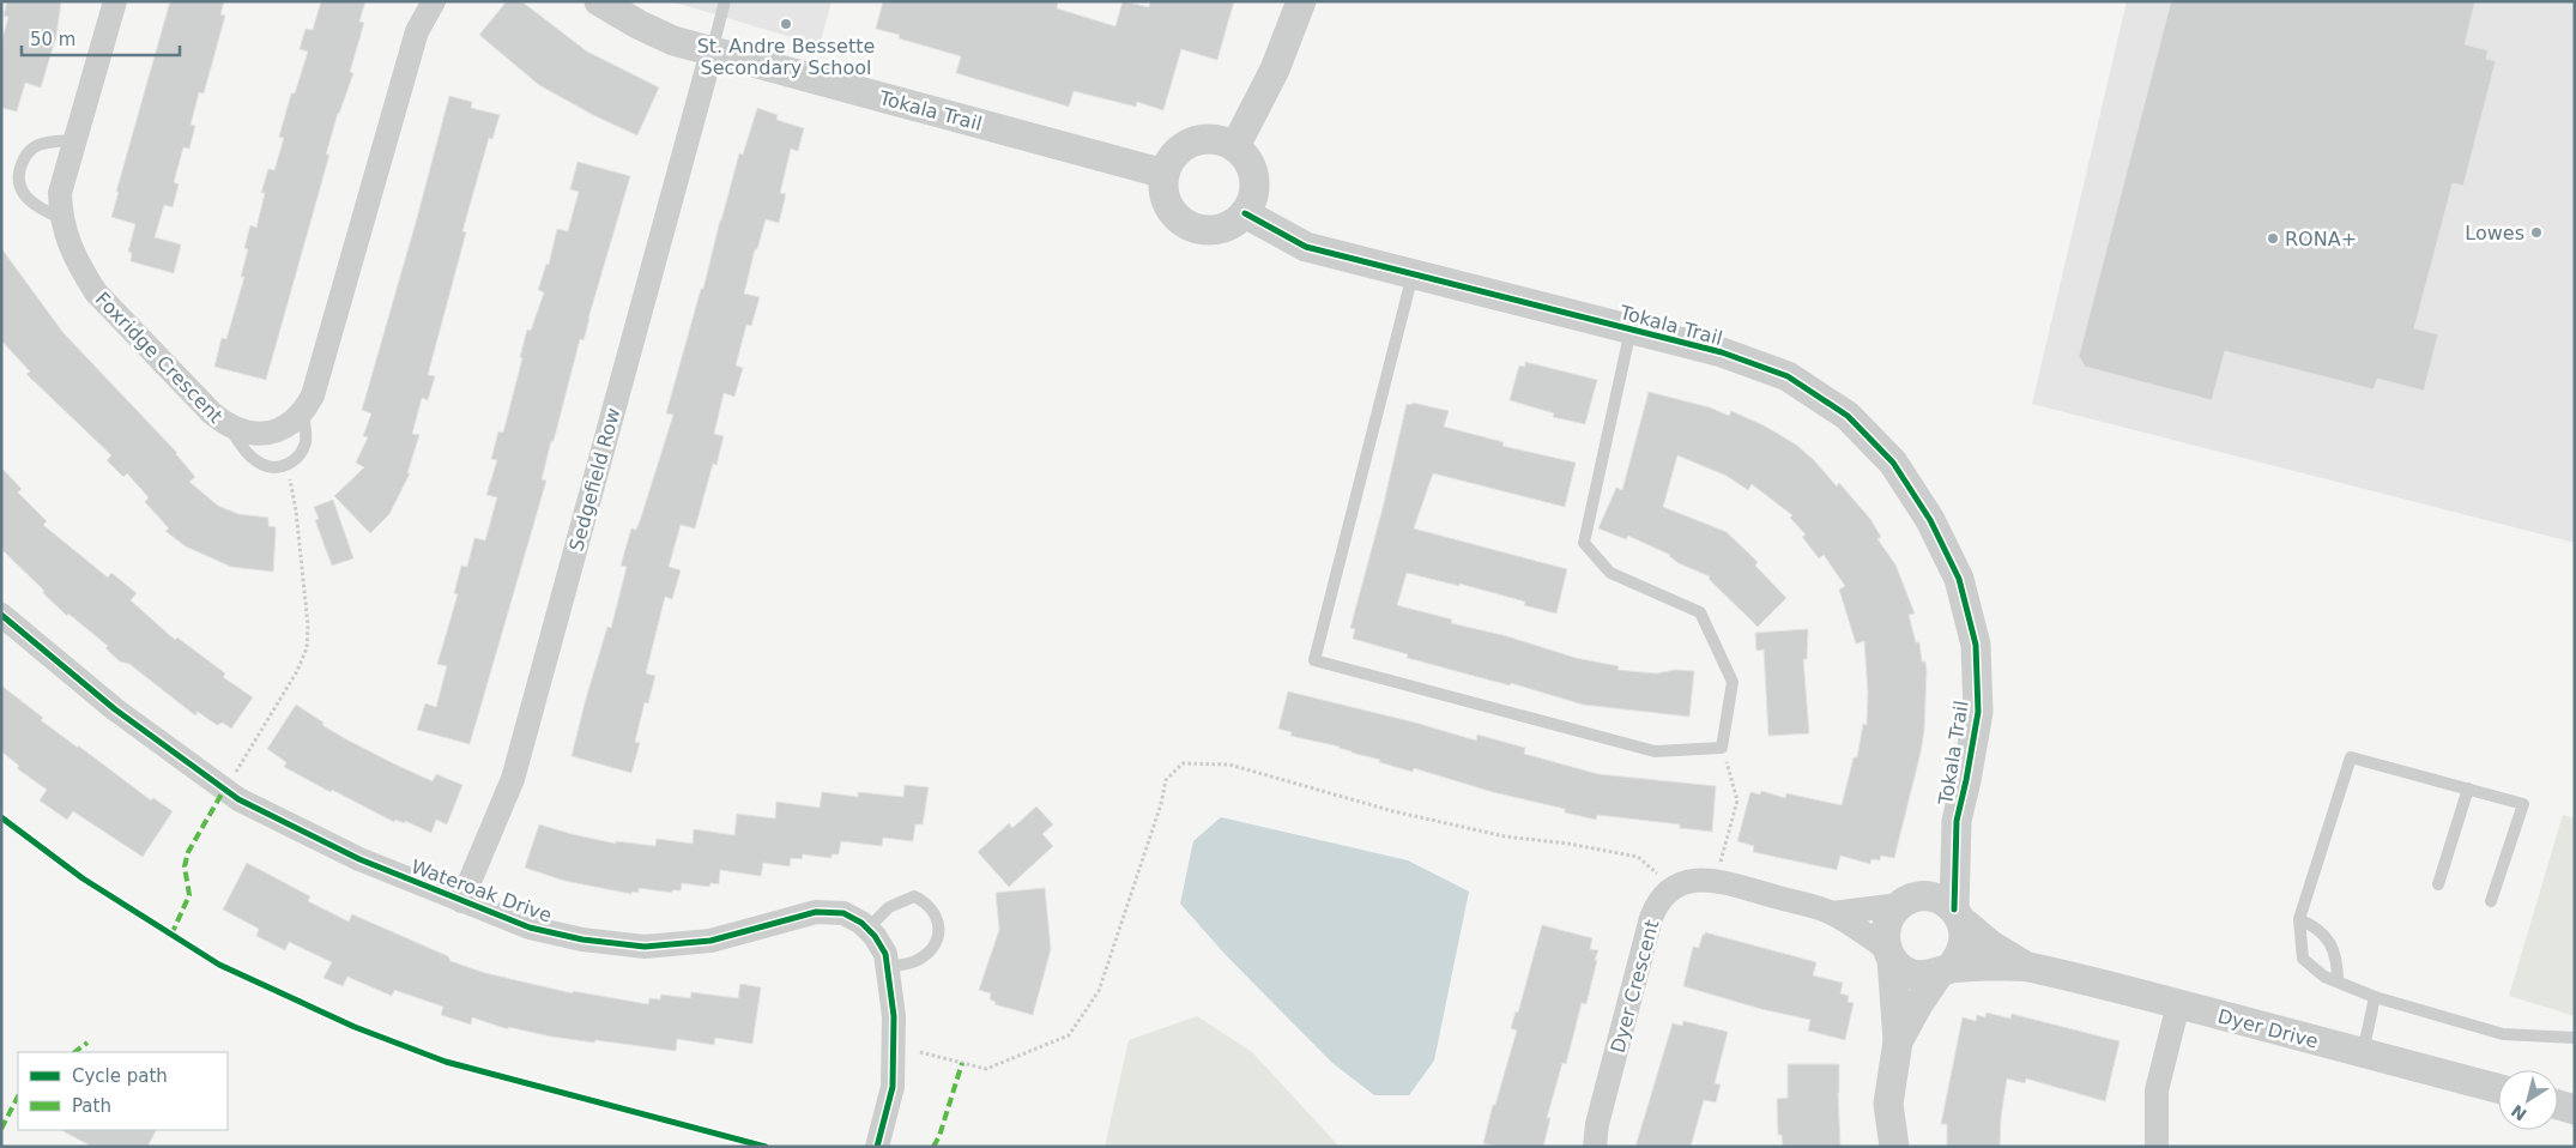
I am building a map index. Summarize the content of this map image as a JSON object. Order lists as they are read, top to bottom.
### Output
{
  "streets": {
    "street": [
      "Tokala Trail",
      "Foxridge Crescent",
      "Sedgefield Row",
      "Wateroak Drive",
      "Dyer Crescent",
      "Dyer Drive"
    ]
  },
  "crossings": [
    ["Tokala Trail", "Sedgefield Row"],
    ["Tokala Trail", "Dyer Drive"],
    ["Sedgefield Row", "Wateroak Drive"]
  ],
  "places": ["St. Andre Bessette Secondary School", "Lowes", "RONA+"],
  "legend": ["Cycle path", "Path"],
  "scale_bar": "50 m",
  "north": "bottom left"
}
